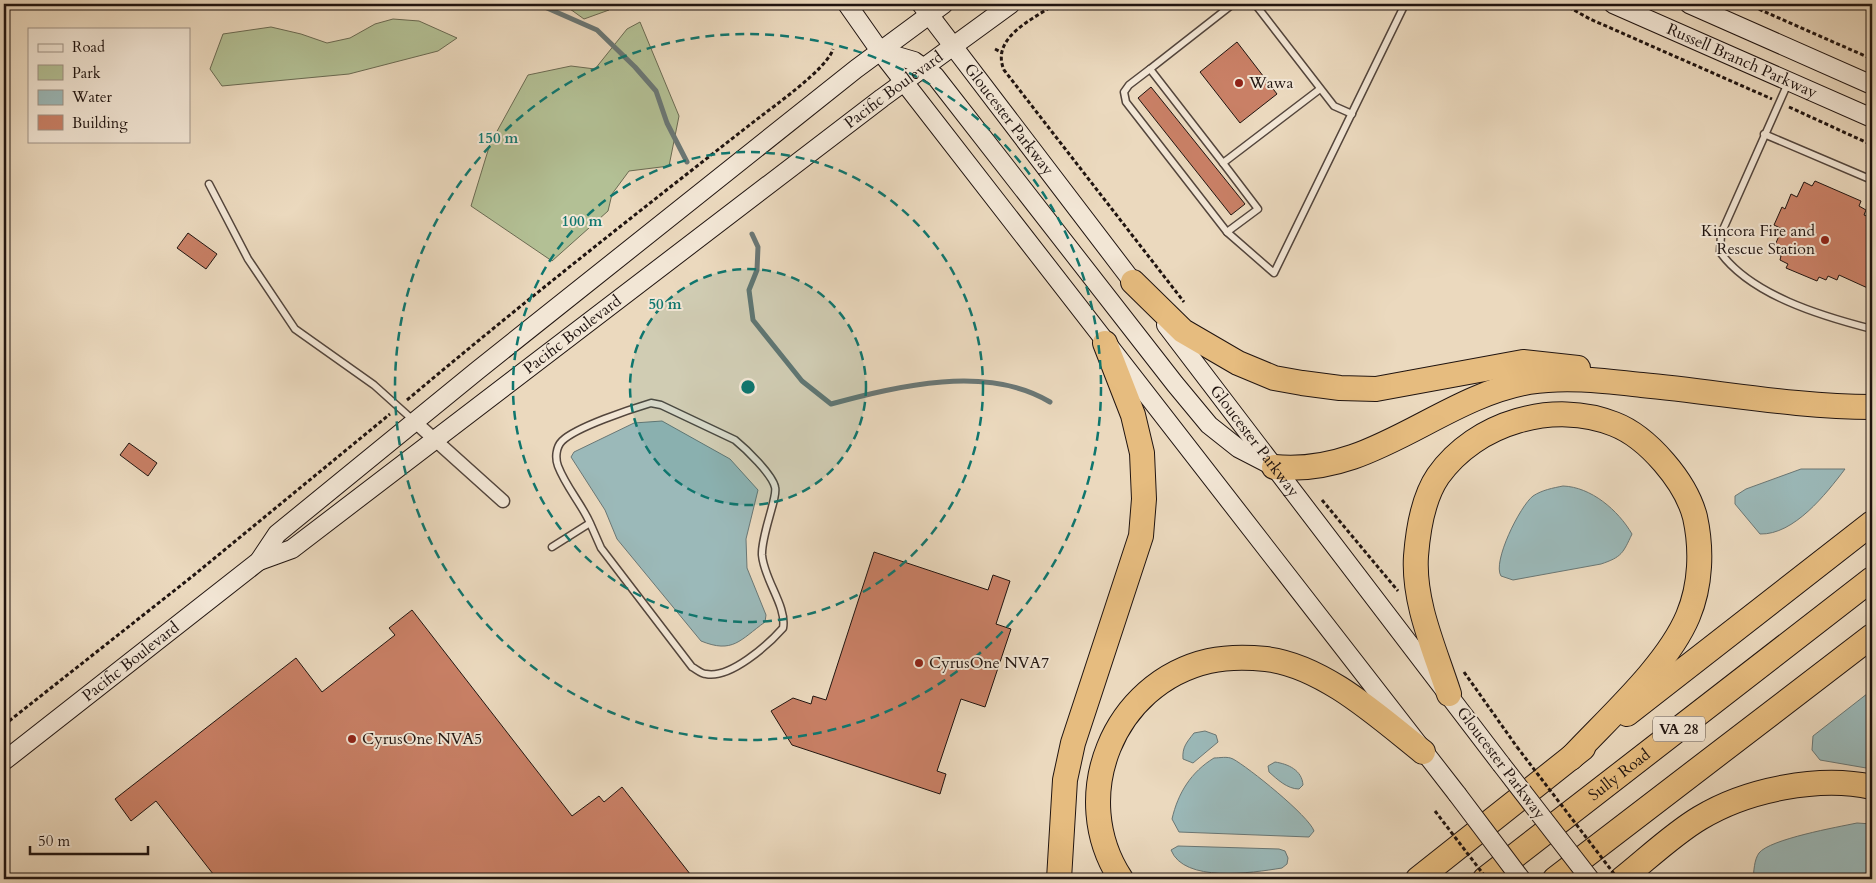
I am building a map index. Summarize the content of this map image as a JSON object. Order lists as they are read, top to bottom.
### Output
{
  "streets": {
    "highway": ["VA 28", "Sully Road"],
    "main road": ["Russell Branch Parkway", "Pacific Boulevard", "Gloucester Parkway"]
  },
  "crossings": [
    ["Pacific Boulevard", "Gloucester Parkway"]
  ],
  "places": [
    "Wawa",
    "Kincora Fire and Rescue Station",
    "CyrusOne NVA7",
    "CyrusOne NVA5"
  ],
  "legend": [
    "Road",
    "Park",
    "Water",
    "Building"
  ],
  "scale_bar": "50 m",
  "rings": ["150 m", "100 m", "50 m"]
}
